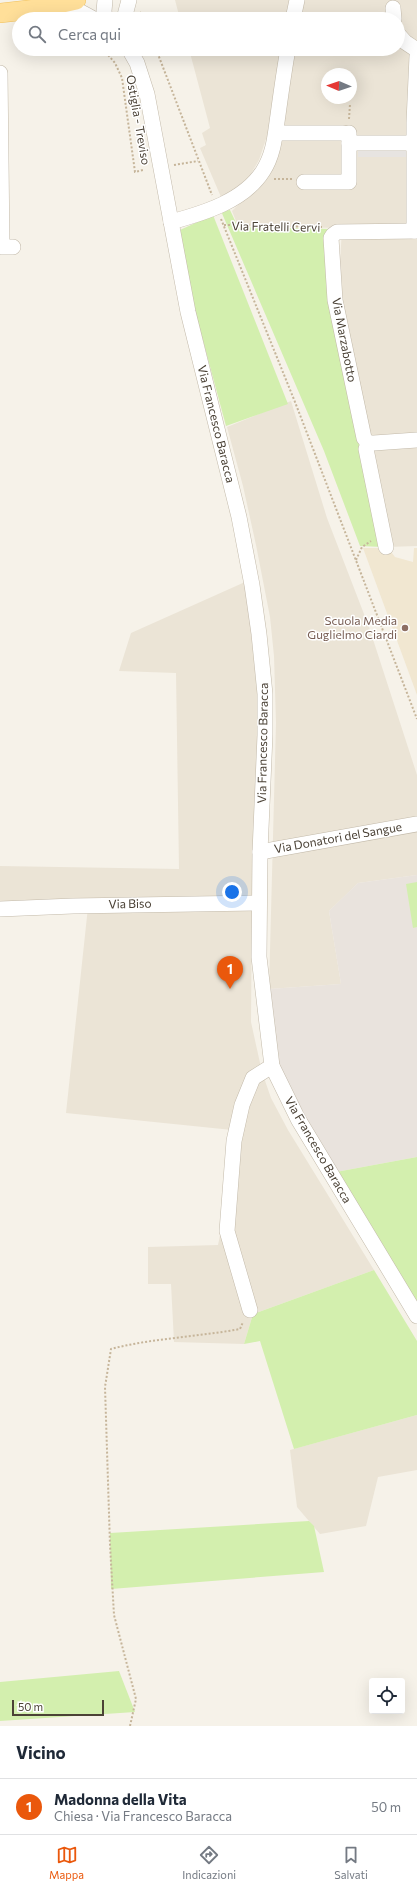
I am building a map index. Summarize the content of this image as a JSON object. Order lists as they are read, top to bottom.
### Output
{
  "streets": {
    "street": [
      "Via Fratelli Cervi",
      "Via Marzabotto",
      "Via Francesco Baracca",
      "Via Donatori del Sangue",
      "Via Biso"
    ],
    "path": ["Ostiglia - Treviso"]
  },
  "crossings": [
    ["Via Fratelli Cervi", "Via Marzabotto"],
    ["Via Francesco Baracca", "Via Donatori del Sangue"],
    ["Via Francesco Baracca", "Via Biso"]
  ],
  "places": ["Scuola Media Guglielmo Ciardi"],
  "scale_bar": "50 m",
  "north": "left",
  "page": {
    "search": "Cerca qui",
    "pins": "1",
    "scale": "50 m",
    "heading": "Vicino",
    "list": [
      {
        "mark": "1",
        "name": "Madonna della Vita",
        "note": "Chiesa · Via Francesco Baracca",
        "value": "50 m"
      }
    ],
    "nav": ["Mappa", "Indicazioni", "Salvati"]
  }
}
